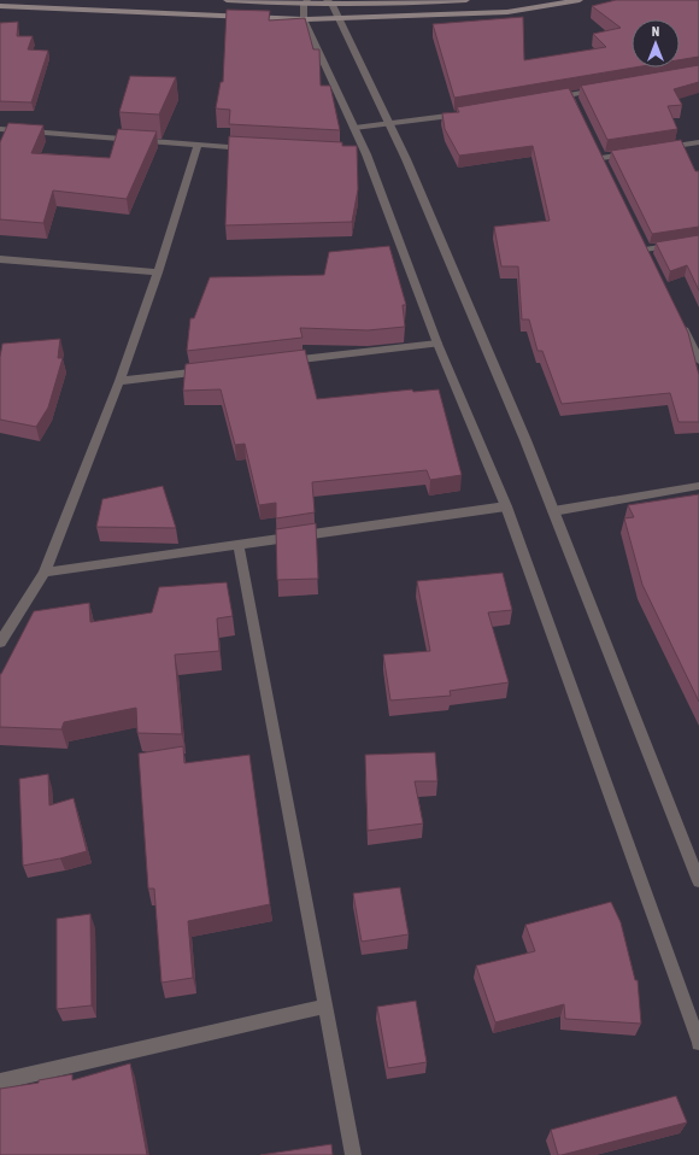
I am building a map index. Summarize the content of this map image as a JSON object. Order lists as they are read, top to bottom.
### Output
{
  "north": "top"
}
